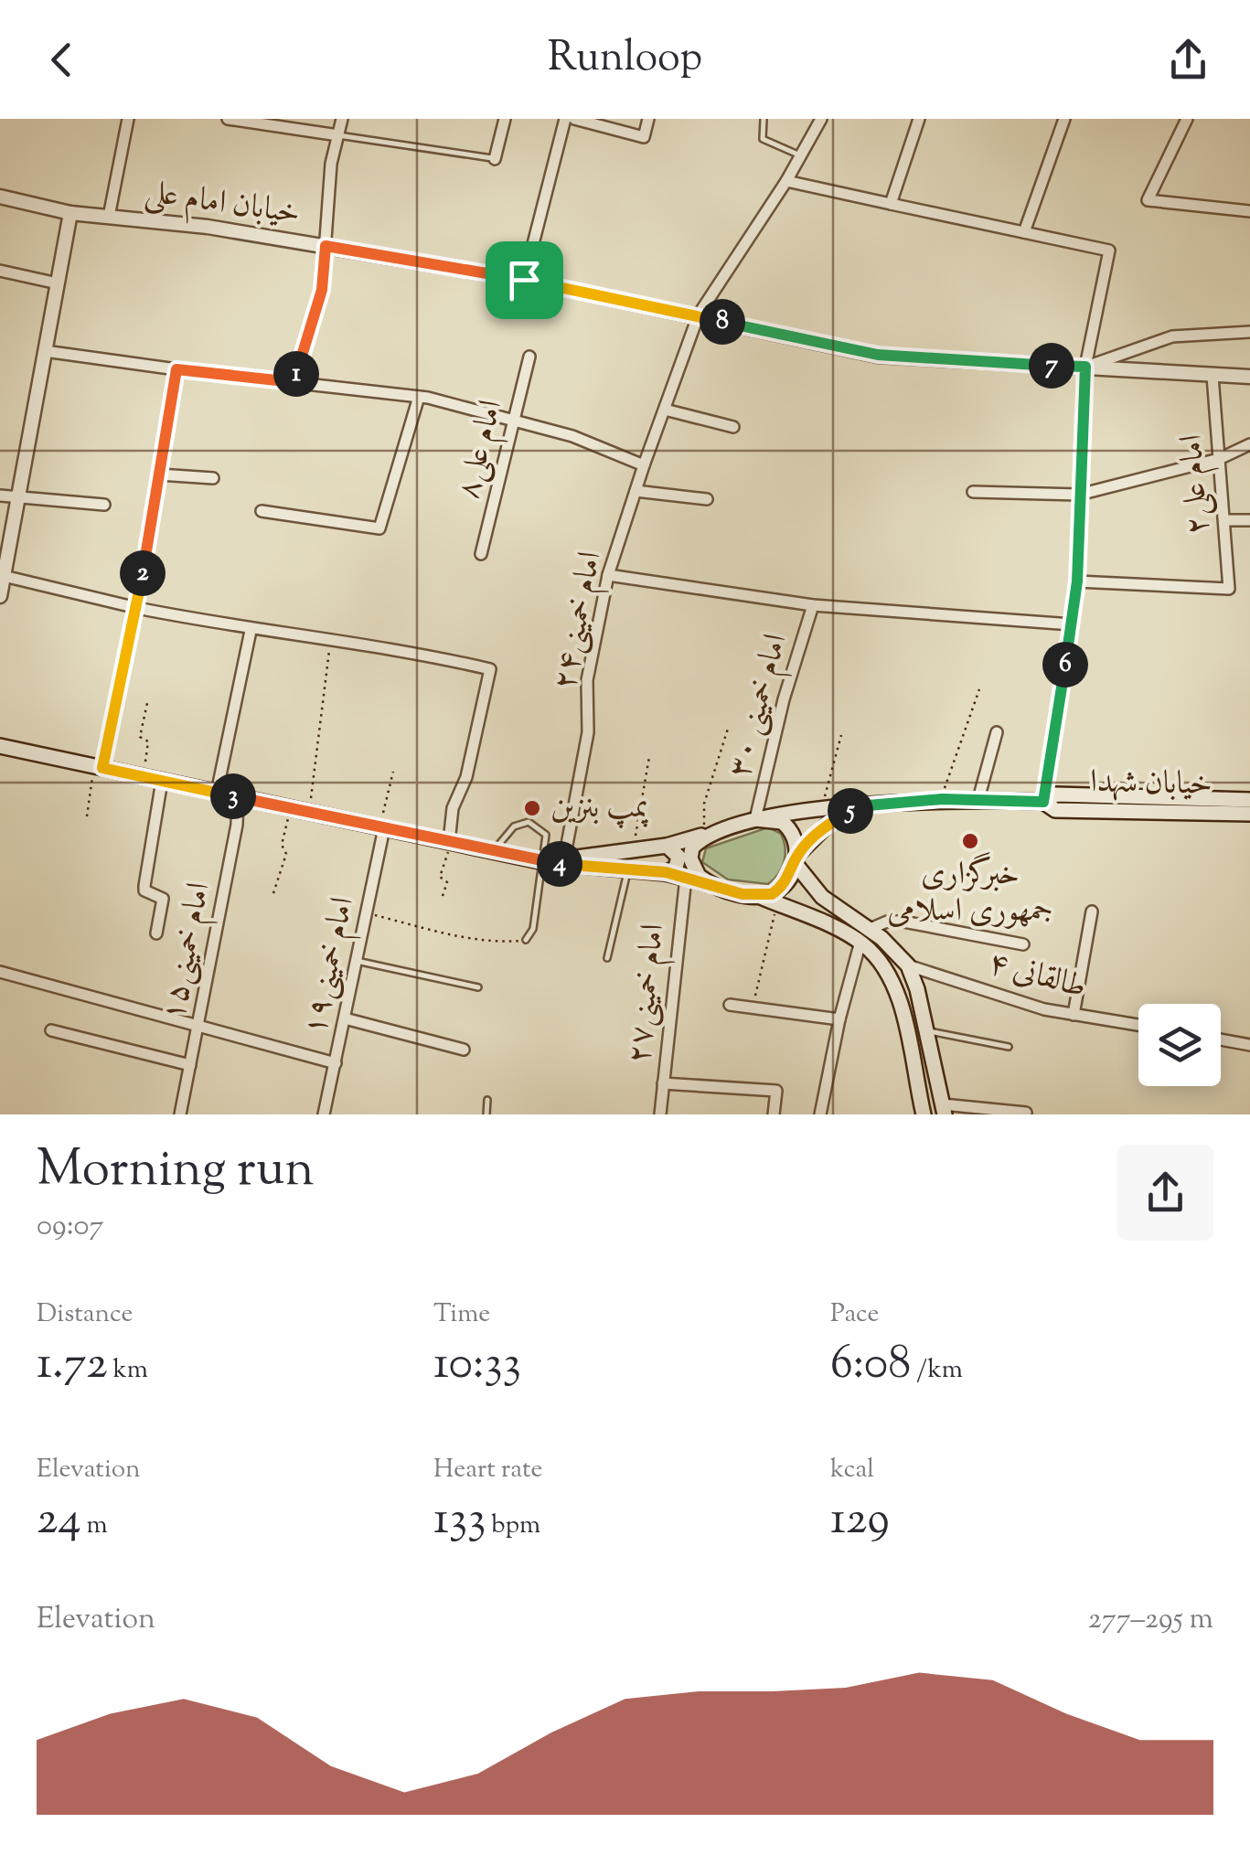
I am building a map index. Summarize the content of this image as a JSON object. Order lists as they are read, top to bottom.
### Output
{
  "streets": {
    "main road": ["خیابان شهدا"],
    "street": [
      "خیابان امام علی",
      "امام علی۸",
      "امام علی۲",
      "امام خمینی۲۴",
      "امام خمینی ۳۰",
      "امام خمینی۱۵",
      "امام خمینی۱۹",
      "طالقانی ۴",
      "امام خمینی۲۷"
    ]
  },
  "crossings": [
    ["خیابان امام علی", "امام علی۲"],
    ["خیابان امام علی", "امام خمینی۲۴"],
    ["امام خمینی ۳۰", "خیابان شهدا"]
  ],
  "places": ["پمپ بنزین", "خبرگزاری جمهوری اسلامی"],
  "page": {
    "header": "Runloop",
    "pins": [
      "8",
      "7",
      "1",
      "2",
      "6",
      "3",
      "5",
      "4"
    ],
    "heading": ["Morning run", "09:07"],
    "stats": [
      ["Distance", "1.72 km"],
      ["Time", "10:33"],
      ["Pace", "6:08 /km"],
      ["Elevation", "24 m"],
      ["Heart rate", "133 bpm"],
      ["kcal", "129"]
    ],
    "chart": ["Elevation", "277–295 m"]
  }
}
